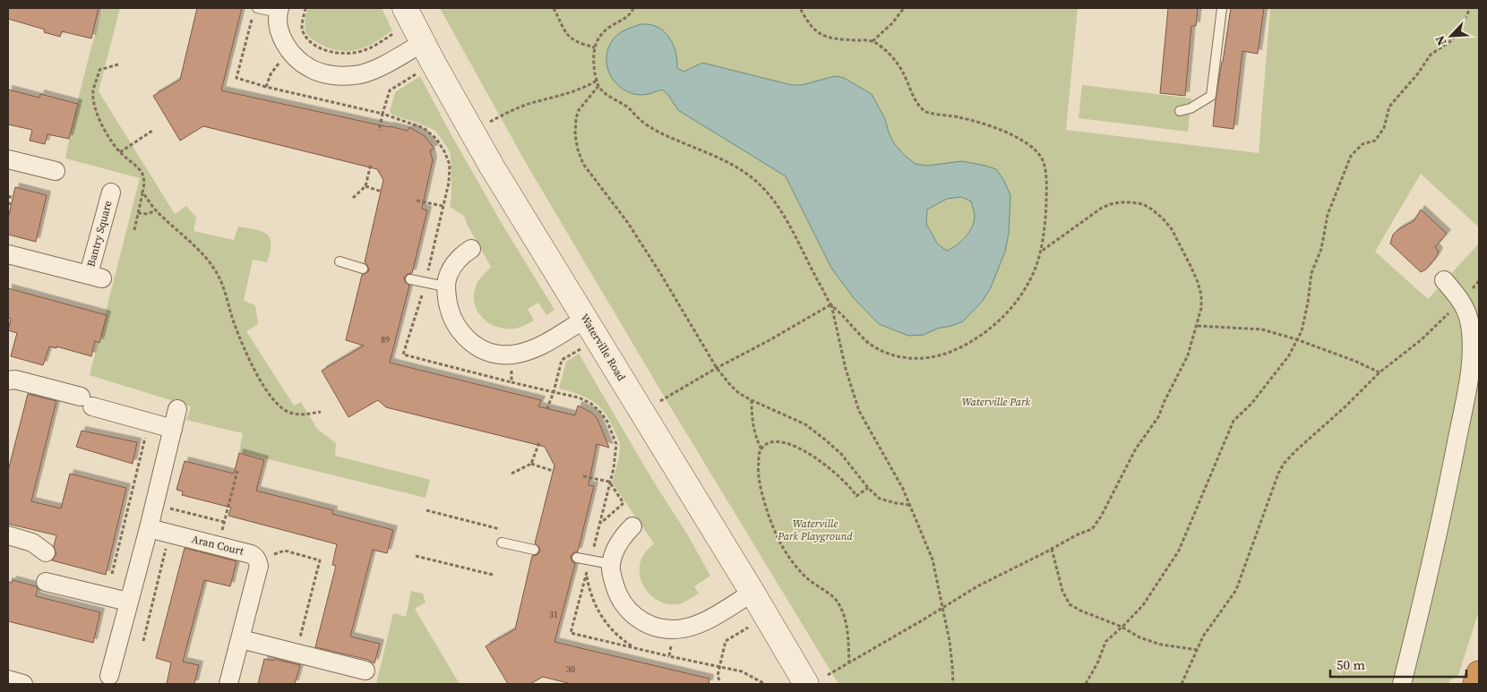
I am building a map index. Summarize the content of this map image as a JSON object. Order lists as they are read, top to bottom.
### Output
{
  "streets": {
    "street": ["Bantry Square", "Waterville Road", "Aran Court"]
  },
  "parks": ["Waterville Park", "Waterville Park Playground"],
  "house_numbers": ["89", "31", "30"],
  "scale_bar": "50 m",
  "north": "bottom left"
}
